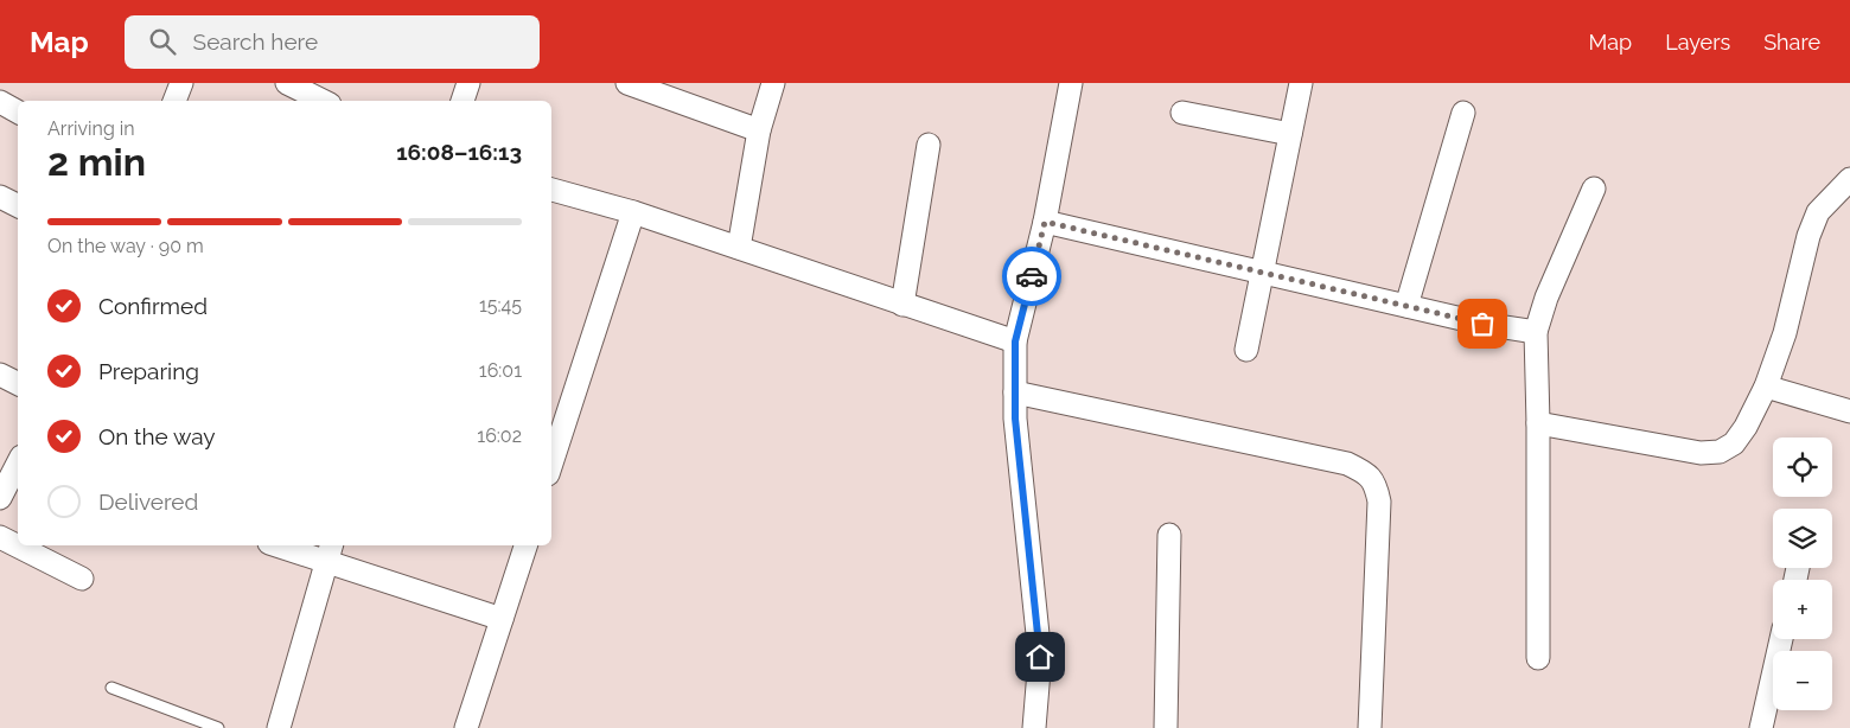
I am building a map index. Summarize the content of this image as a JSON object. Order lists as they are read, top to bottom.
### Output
{
  "page": {
    "header": "Map",
    "search": "Search here",
    "nav": ["Map", "Layers", "Share"],
    "heading": ["2 min", "Arriving in", "16:08–16:13"],
    "bar": "On the way · 90 m",
    "list": [
      ["Confirmed", "15:45"],
      ["Preparing", "16:01"],
      ["On the way", "16:02"],
      "Delivered"
    ],
    "map_buttons": ["+", "−"]
  }
}
